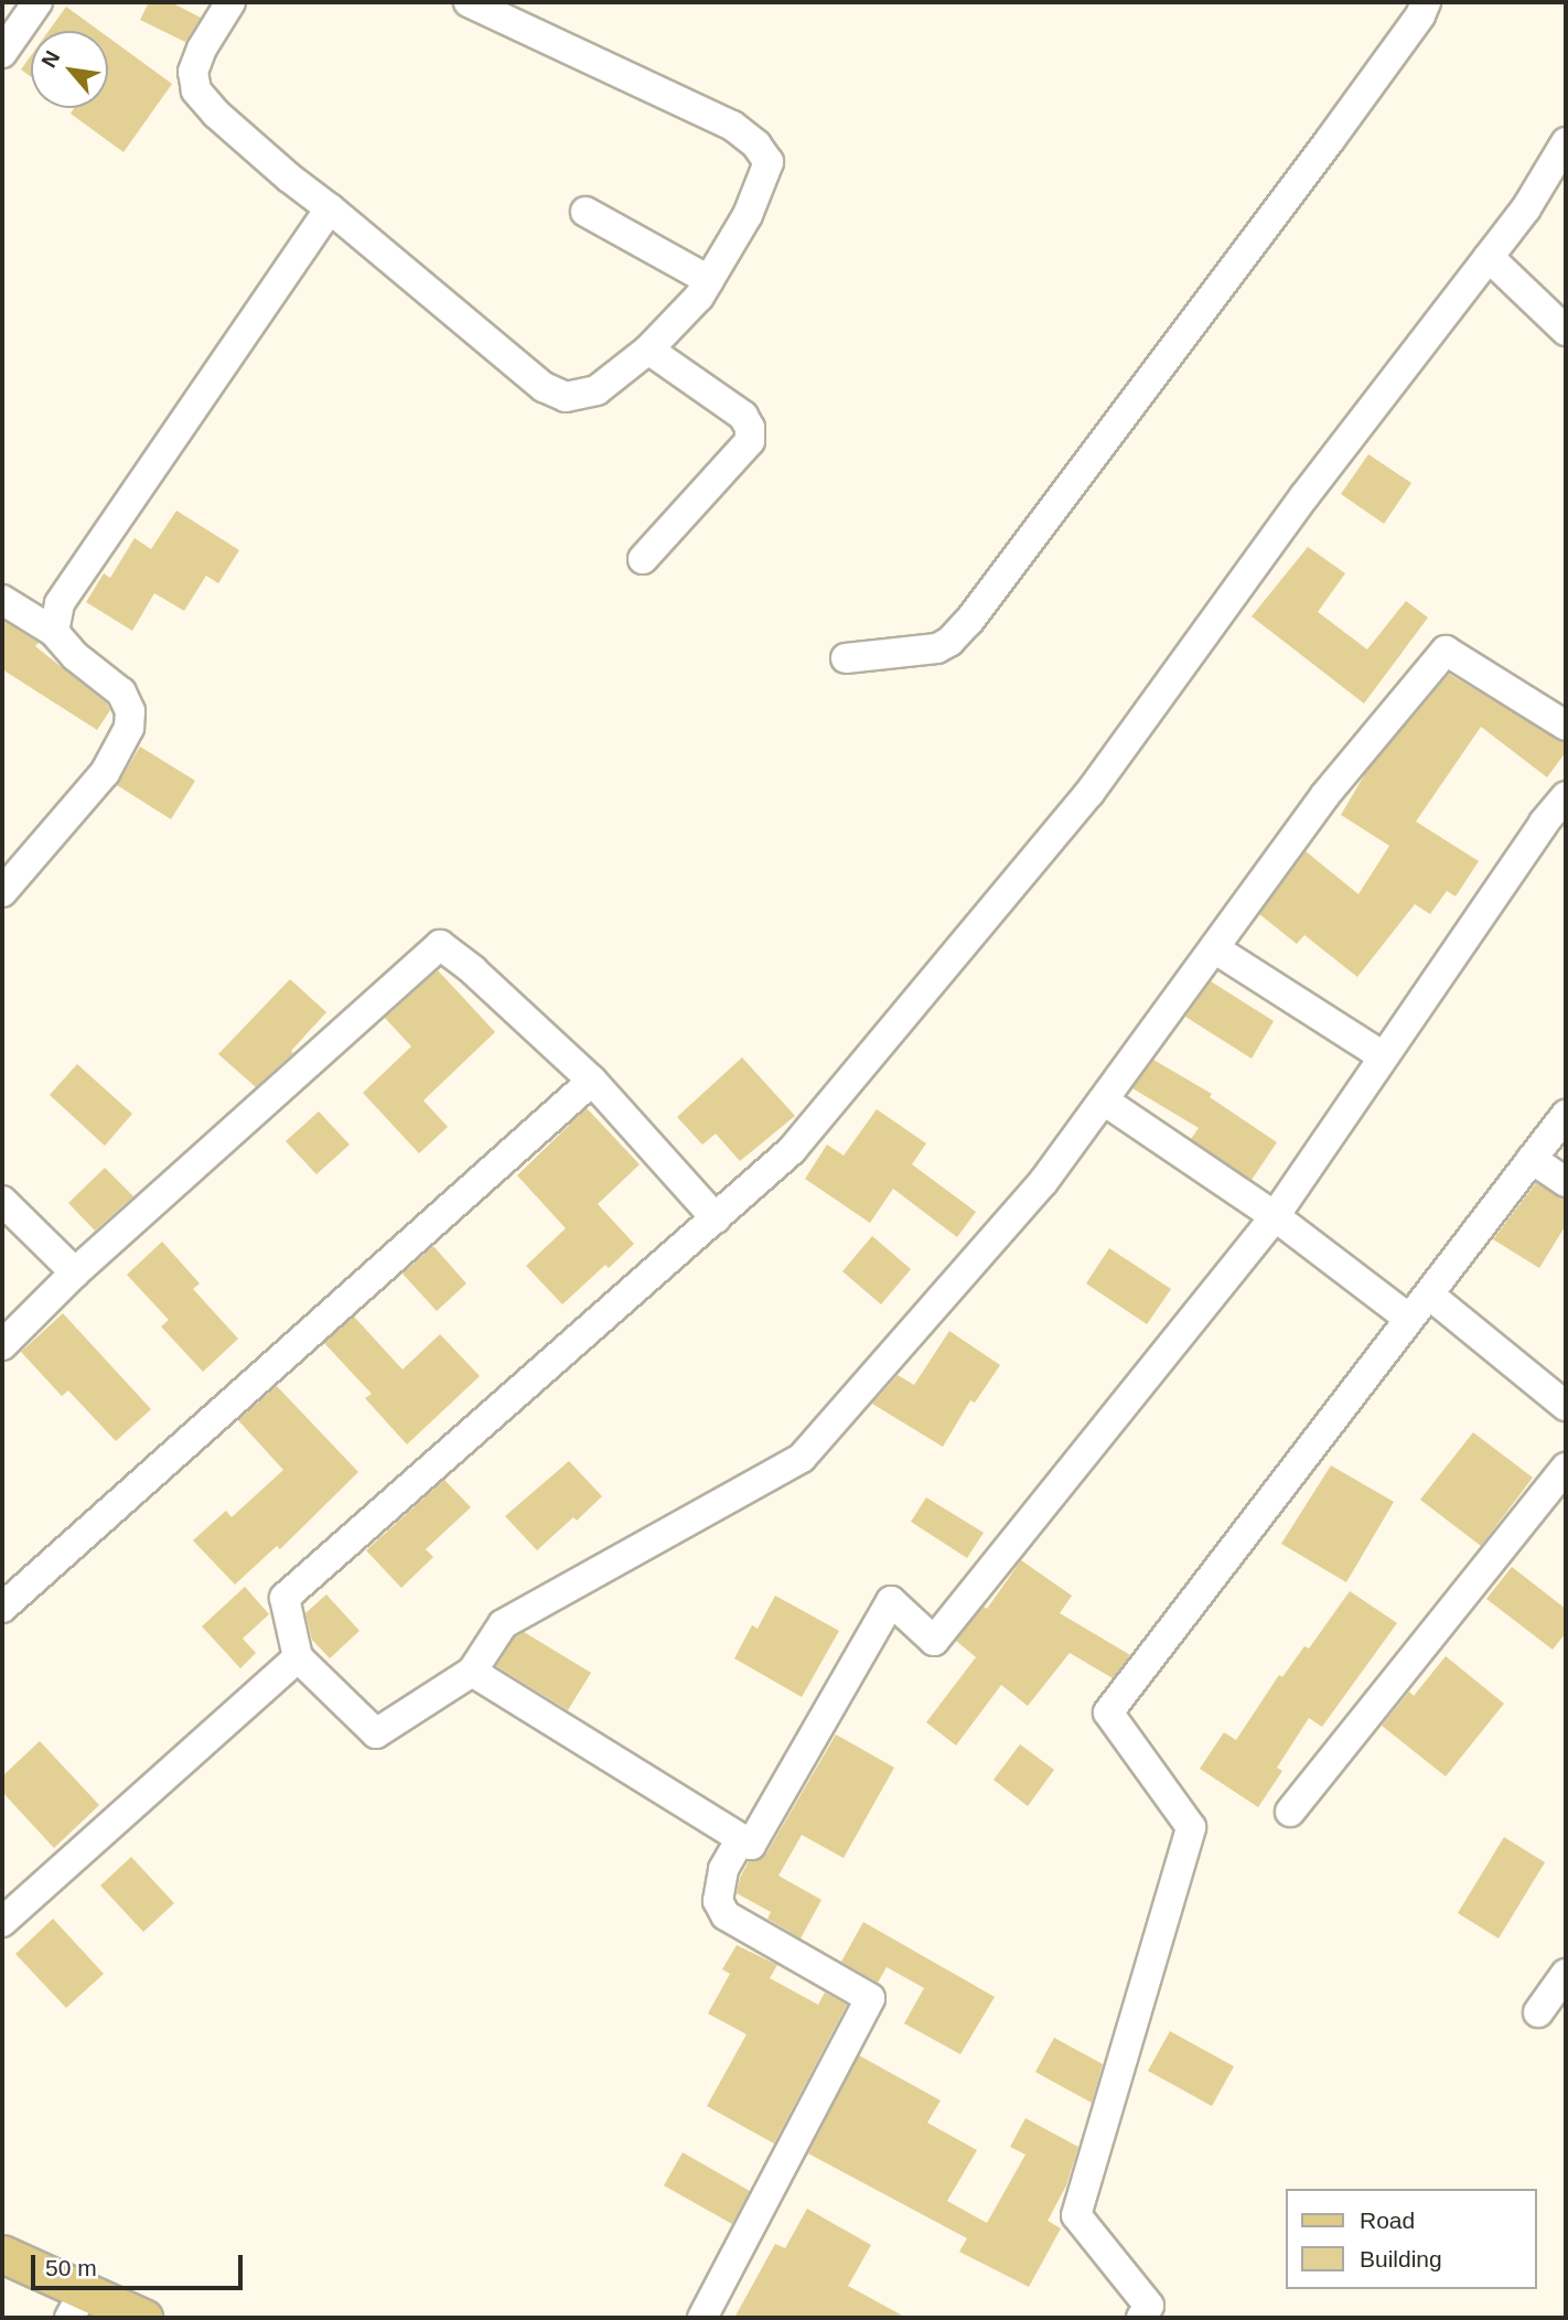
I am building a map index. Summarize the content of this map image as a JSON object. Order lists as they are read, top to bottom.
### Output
{
  "legend": ["Road", "Building"],
  "scale_bar": "50 m",
  "north": "top left"
}
